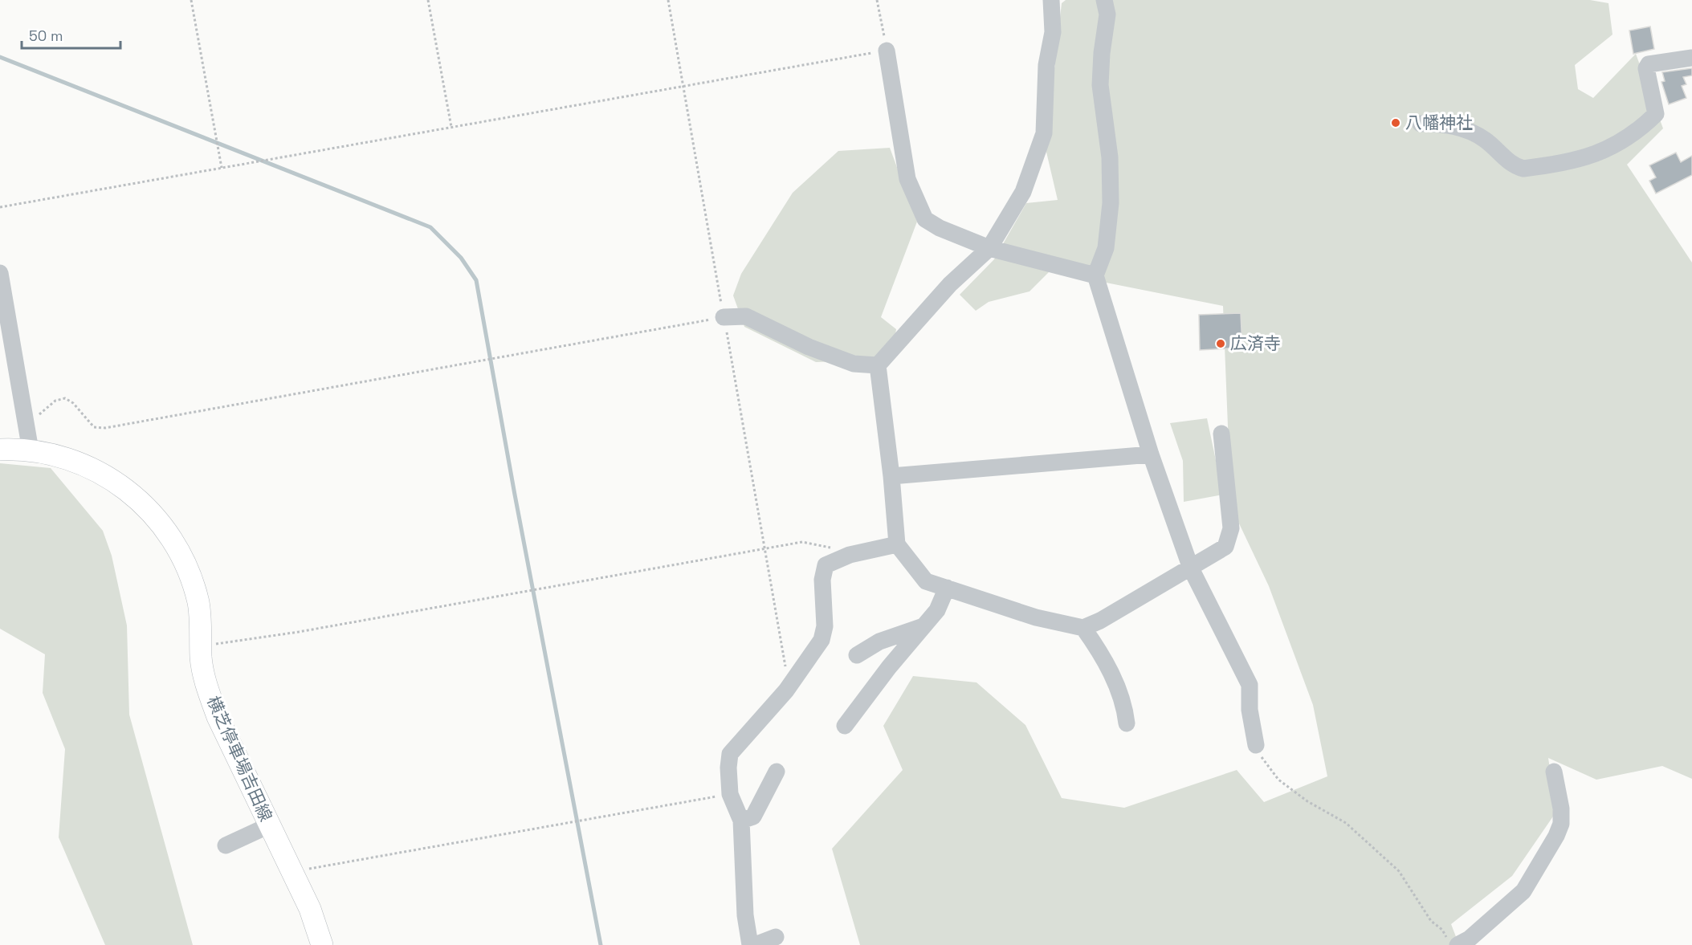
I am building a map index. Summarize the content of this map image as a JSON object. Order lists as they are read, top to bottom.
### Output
{
  "streets": {
    "main road": ["横芝停車場吉田線"]
  },
  "places": ["八幡神社", "広済寺"],
  "scale_bar": "50 m"
}
